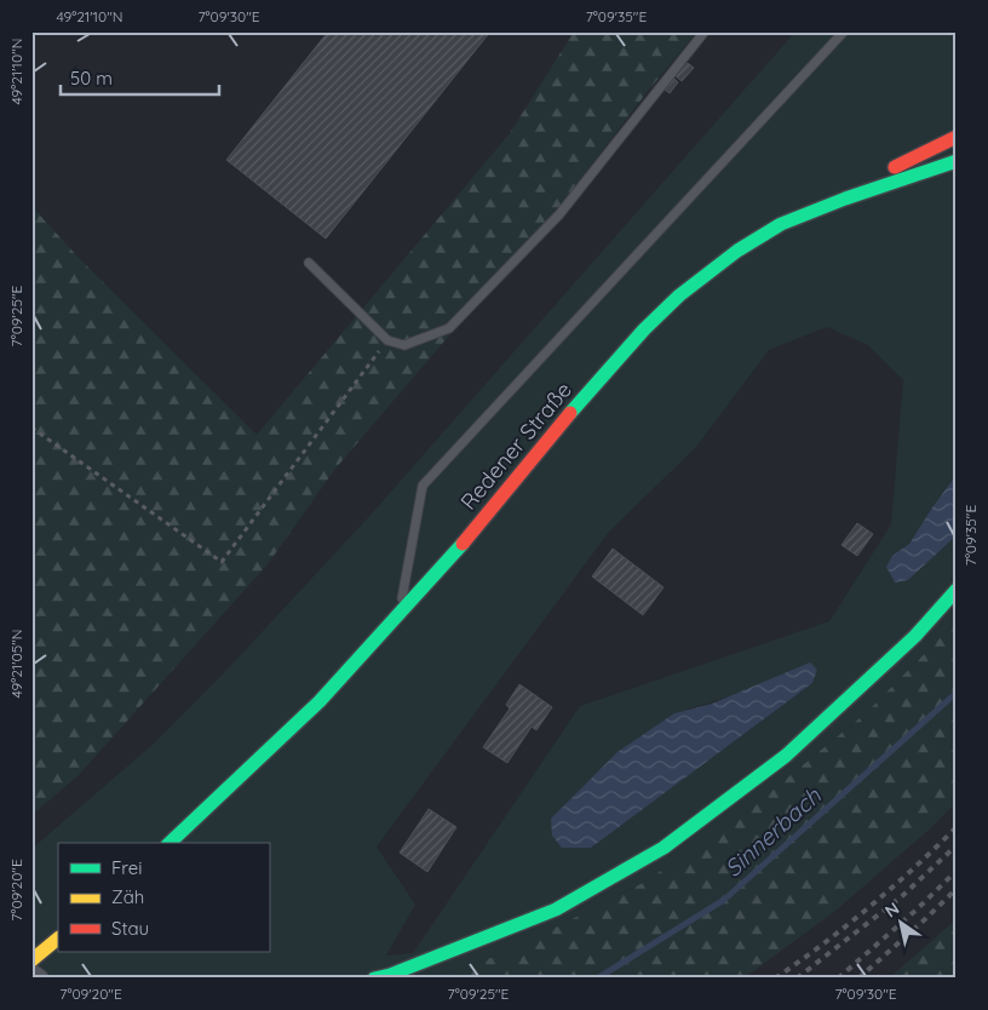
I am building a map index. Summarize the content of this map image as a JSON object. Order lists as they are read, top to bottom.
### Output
{
  "streets": {
    "main road": ["Redener Straße"]
  },
  "water": ["Sinnerbach"],
  "legend": ["Frei", "Zäh", "Stau"],
  "scale_bar": "50 m",
  "north": "top left",
  "coordinates": [
    "49°21'10\"N",
    "7°09'30\"E",
    "7°09'35\"E",
    "7°09'25\"E",
    "49°21'05\"N",
    "7°09'20\"E"
  ]
}
